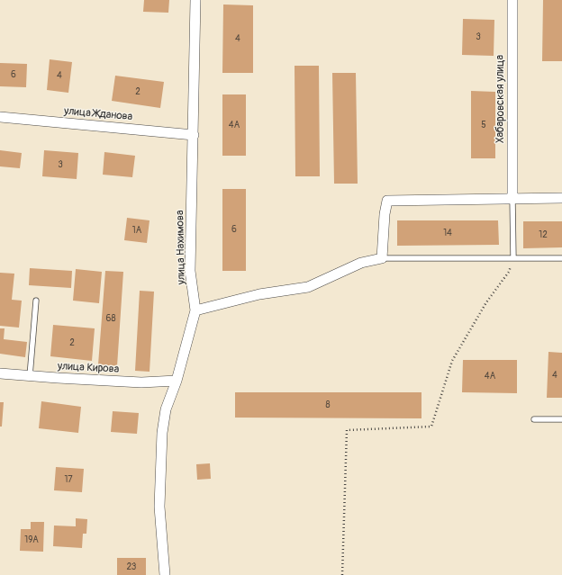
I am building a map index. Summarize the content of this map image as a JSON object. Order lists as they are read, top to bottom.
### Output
{
  "streets": {
    "street": [
      "Хабаровская улица",
      "улица Жданова",
      "улица Нахимова",
      "улица Кирова"
    ]
  },
  "crossings": [
    ["улица Жданова", "улица Нахимова"],
    ["улица Нахимова", "улица Кирова"]
  ],
  "house_numbers": [
    "3",
    "4",
    "6",
    "4",
    "2",
    "4А",
    "5",
    "3",
    "6",
    "1А",
    "14",
    "12",
    "68",
    "2",
    "4",
    "4А",
    "8",
    "17",
    "19А",
    "23"
  ]
}
